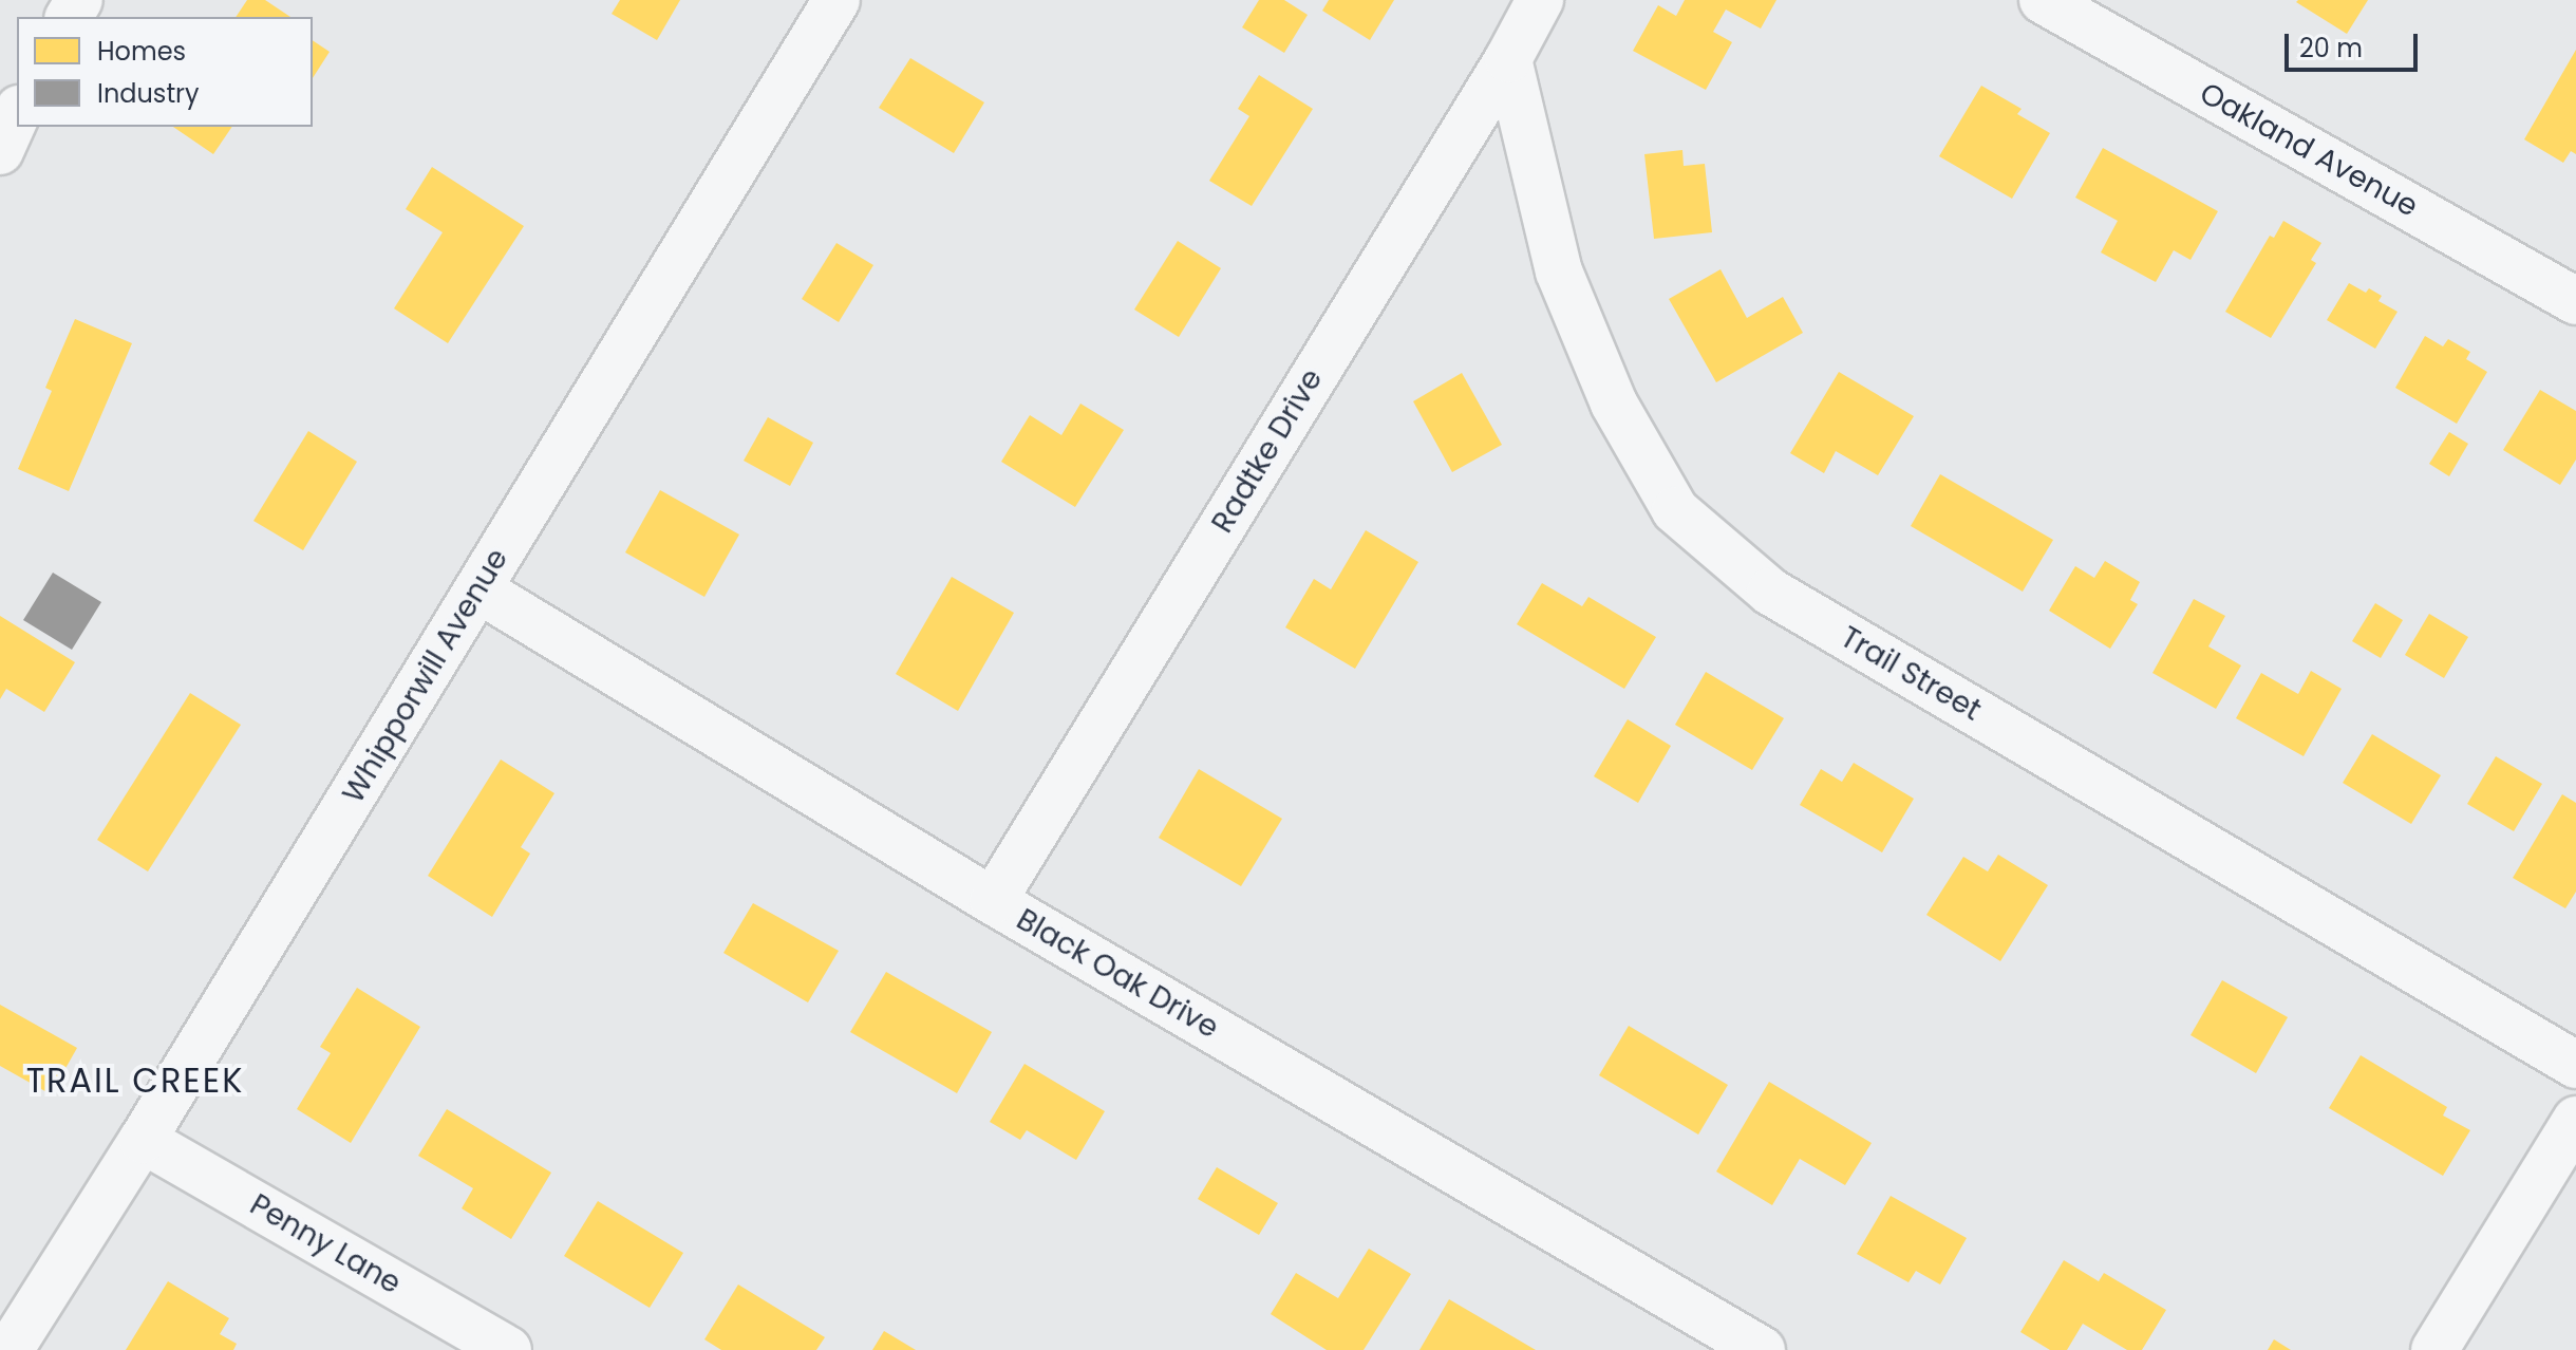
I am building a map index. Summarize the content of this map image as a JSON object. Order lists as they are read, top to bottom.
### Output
{
  "streets": {
    "street": [
      "Oakland Avenue",
      "Radtke Drive",
      "Trail Street",
      "Whipporwill Avenue",
      "Black Oak Drive",
      "Penny Lane"
    ]
  },
  "crossings": [
    ["Radtke Drive", "Trail Street"],
    ["Radtke Drive", "Black Oak Drive"],
    ["Whipporwill Avenue", "Black Oak Drive"],
    ["Whipporwill Avenue", "Penny Lane"]
  ],
  "districts": ["TRAIL CREEK"],
  "legend": ["Homes", "Industry"],
  "scale_bar": "20 m"
}
